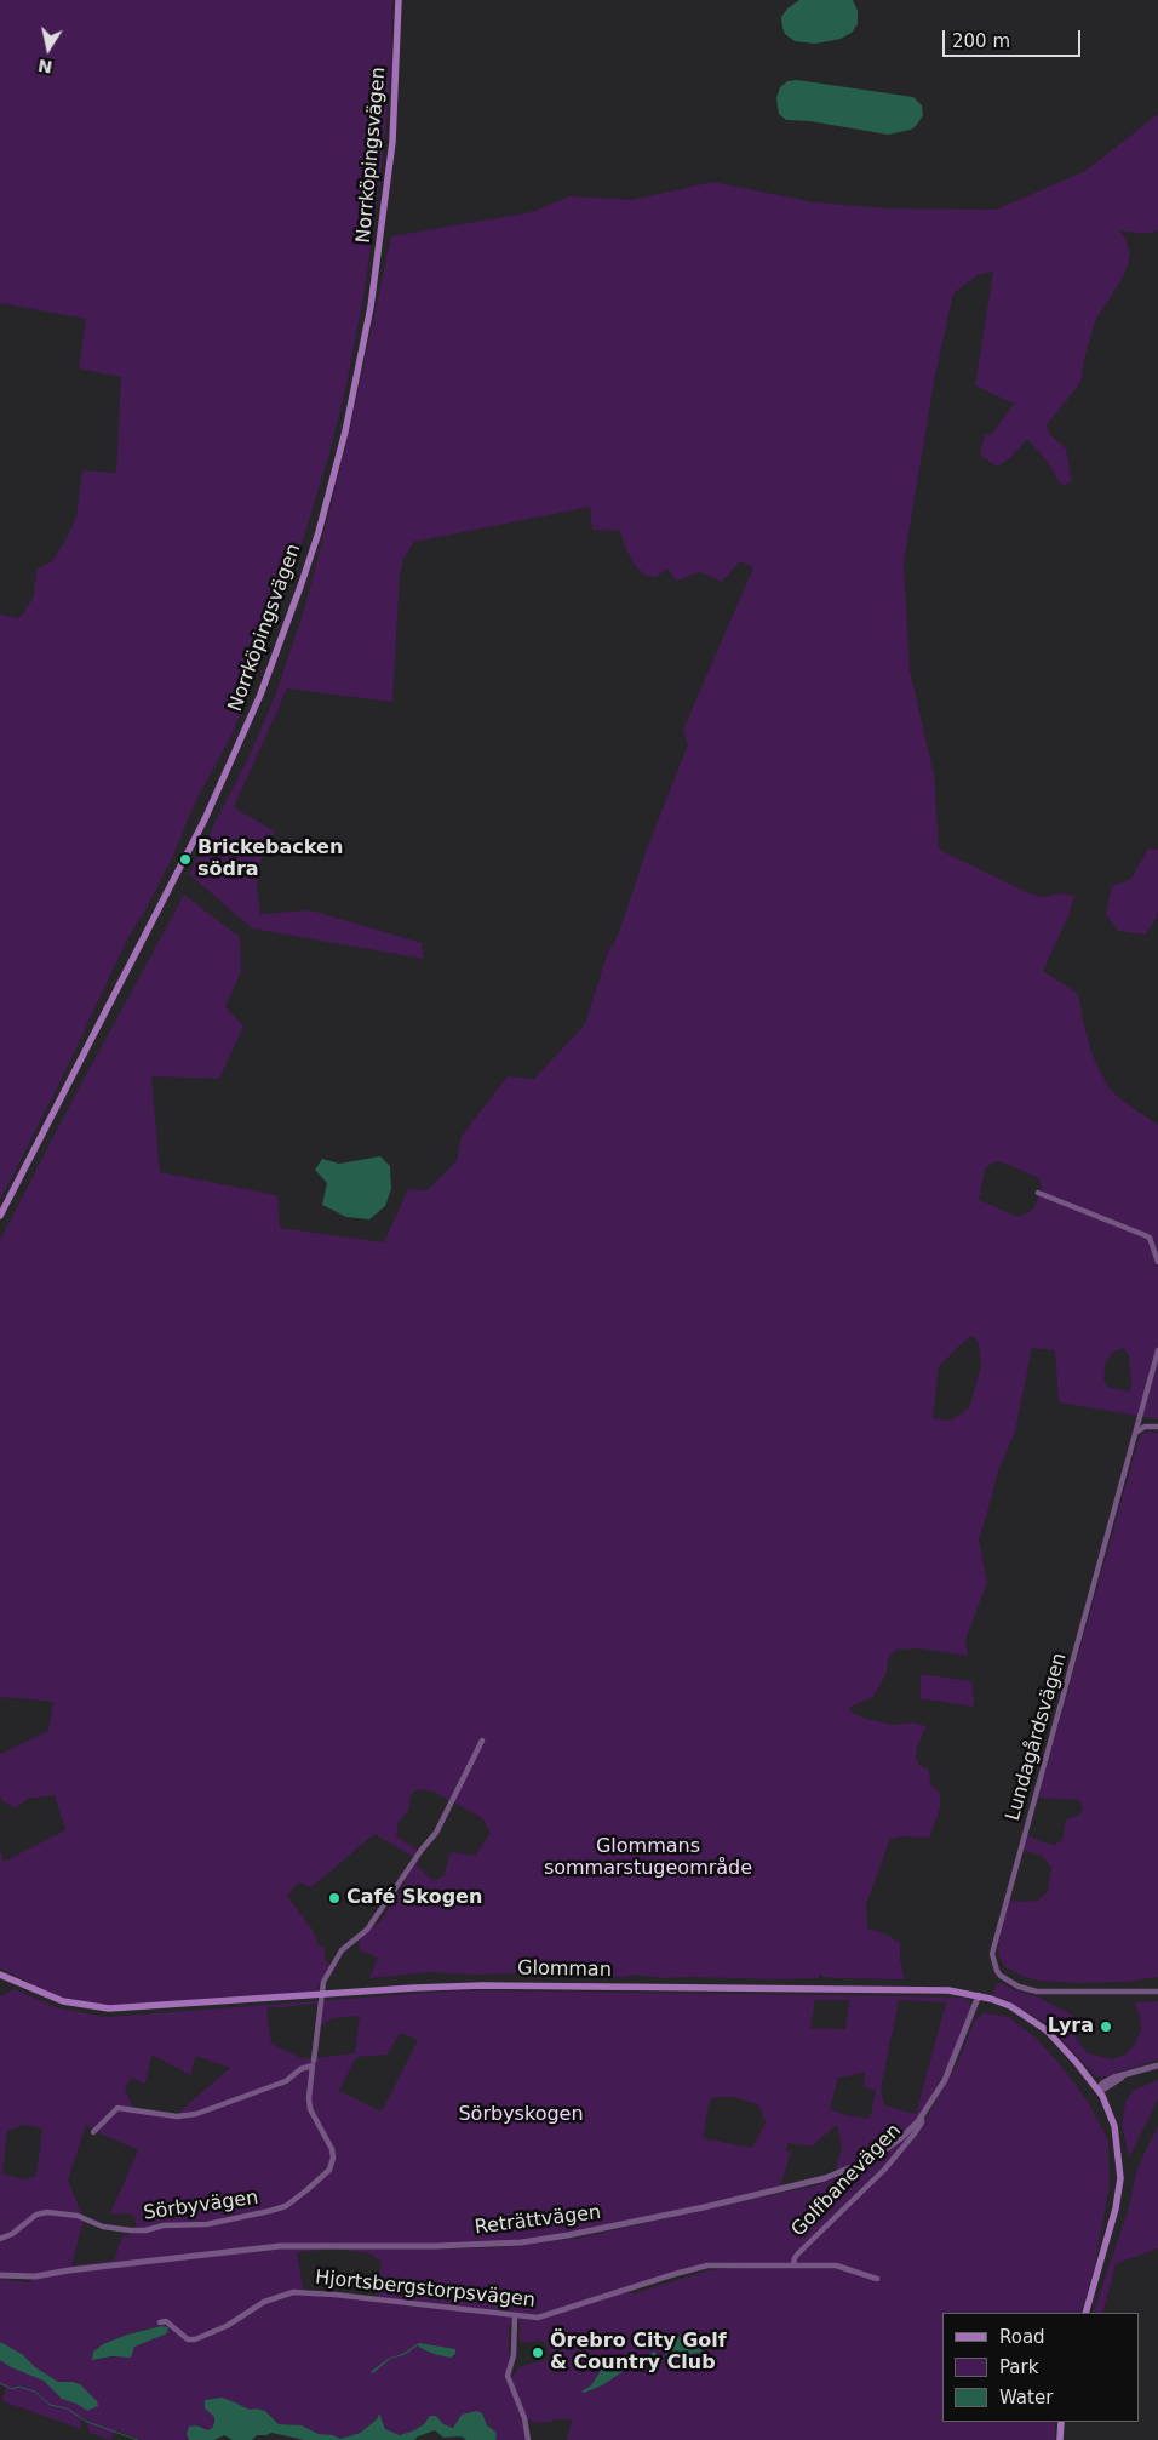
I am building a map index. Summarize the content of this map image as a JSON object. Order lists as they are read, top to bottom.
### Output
{
  "streets": {
    "main road": ["Norrköpingsvägen", "Glomman"],
    "street": [
      "Lundagårdsvägen",
      "Golfbanevägen",
      "Sörbyvägen",
      "Reträttvägen",
      "Hjortsbergstorpsvägen"
    ]
  },
  "crossings": [
    ["Glomman", "Sörbyvägen"],
    ["Glomman", "Reträttvägen"],
    ["Golfbanevägen", "Reträttvägen"],
    ["Golfbanevägen", "Hjortsbergstorpsvägen"]
  ],
  "parks": ["Glommans sommarstugeområde", "Sörbyskogen"],
  "places": [
    "Brickebacken södra",
    "Café Skogen",
    "Lyra",
    "Örebro City Golf & Country Club"
  ],
  "legend": ["Road", "Park", "Water"],
  "scale_bar": "200 m",
  "north": "bottom"
}
